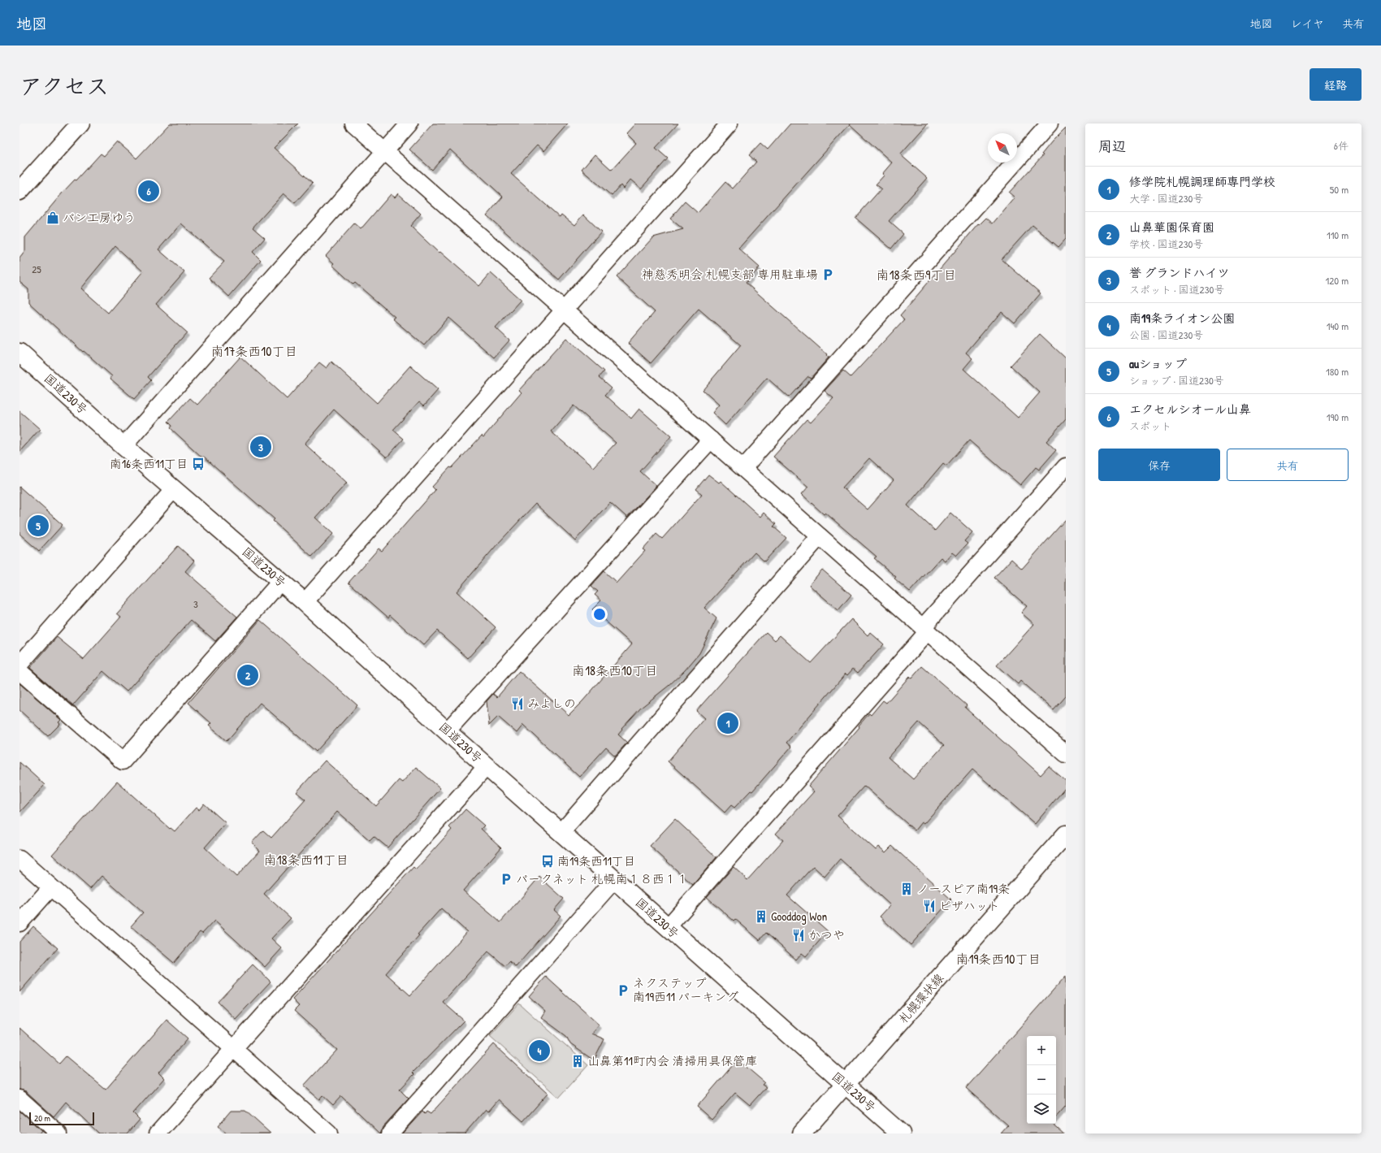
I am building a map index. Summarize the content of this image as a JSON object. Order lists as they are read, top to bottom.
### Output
{
  "streets": {
    "main road": ["国道230号", "札幌環状線"]
  },
  "crossings": [
    ["国道230号", "札幌環状線"]
  ],
  "districts": [
    "南18条西9丁目",
    "南17条西10丁目",
    "南18条西10丁目",
    "南18条西11丁目",
    "南19条西10丁目"
  ],
  "places": {
    "shop": ["パン工房ゆう"],
    "parking": ["神慈秀明会 札幌支部 専用駐車場", "パークネット 札幌南１８西１１", "ネクステップ 南19西11 パーキング"],
    "bus stop": ["南16条西11丁目", "南19条西11丁目"],
    "restaurant": ["みよしの", "ピザハット", "かつや"],
    "building": ["ノースピア南19条", "Gooddog Won", "山鼻第11町内会 清掃用具保管庫"]
  },
  "house_numbers": ["25", "3"],
  "scale_bar": "20 m",
  "north": "top left",
  "page": {
    "header": "地図",
    "nav": ["地図", "レイヤ", "共有"],
    "title": "アクセス",
    "buttons": [
      "経路",
      ["保存", "共有"]
    ],
    "heading": ["周辺", "6件"],
    "list": [
      {
        "mark": "1",
        "name": "修学院札幌調理師専門学校",
        "note": "大学 · 国道230号",
        "value": "50 m"
      },
      {
        "mark": "2",
        "name": "山鼻華園保育園",
        "note": "学校 · 国道230号",
        "value": "110 m"
      },
      {
        "mark": "3",
        "name": "誉 グランドハイツ",
        "note": "スポット · 国道230号",
        "value": "120 m"
      },
      {
        "mark": "4",
        "name": "南19条ライオン公園",
        "note": "公園 · 国道230号",
        "value": "140 m"
      },
      {
        "mark": "5",
        "name": "auショップ",
        "note": "ショップ · 国道230号",
        "value": "180 m"
      },
      {
        "mark": "6",
        "name": "エクセルシオール山鼻",
        "note": "スポット",
        "value": "190 m"
      }
    ],
    "pins": [
      "6",
      "3",
      "5",
      "2",
      "1",
      "4"
    ],
    "map_buttons": ["+", "−"],
    "scale": "20 m"
  }
}
